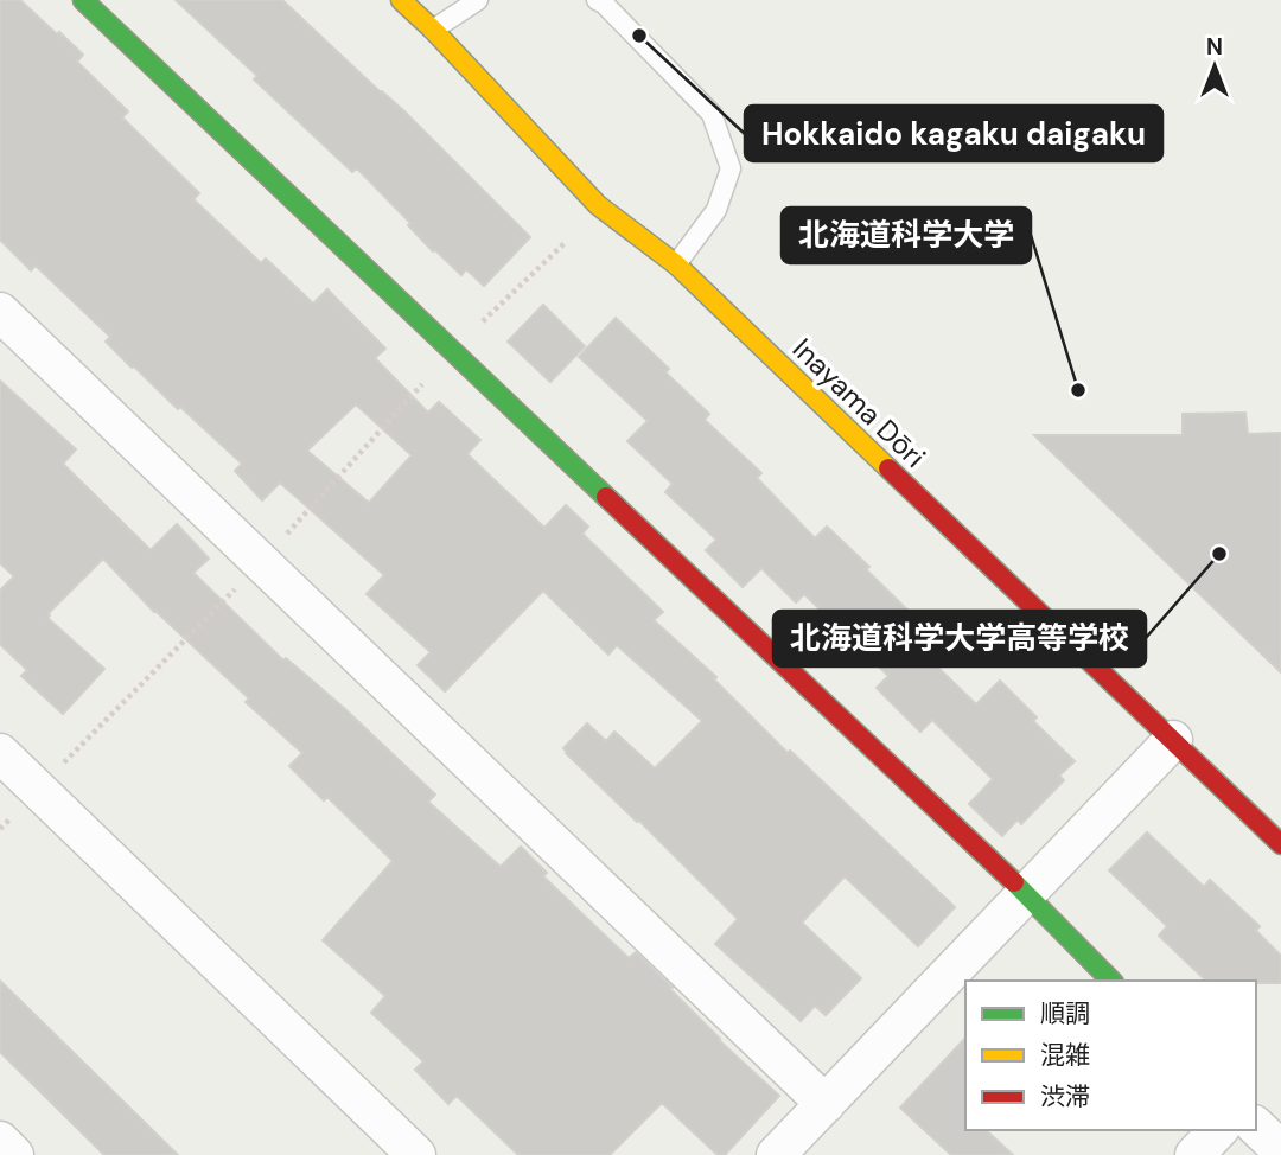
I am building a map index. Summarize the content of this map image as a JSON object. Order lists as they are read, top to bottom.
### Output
{
  "streets": {
    "street": ["Inayama Dōri"]
  },
  "places": ["Hokkaido kagaku daigaku", "北海道科学大学", "北海道科学大学高等学校"],
  "legend": ["順調", "混雑", "渋滞"],
  "north": "top"
}
